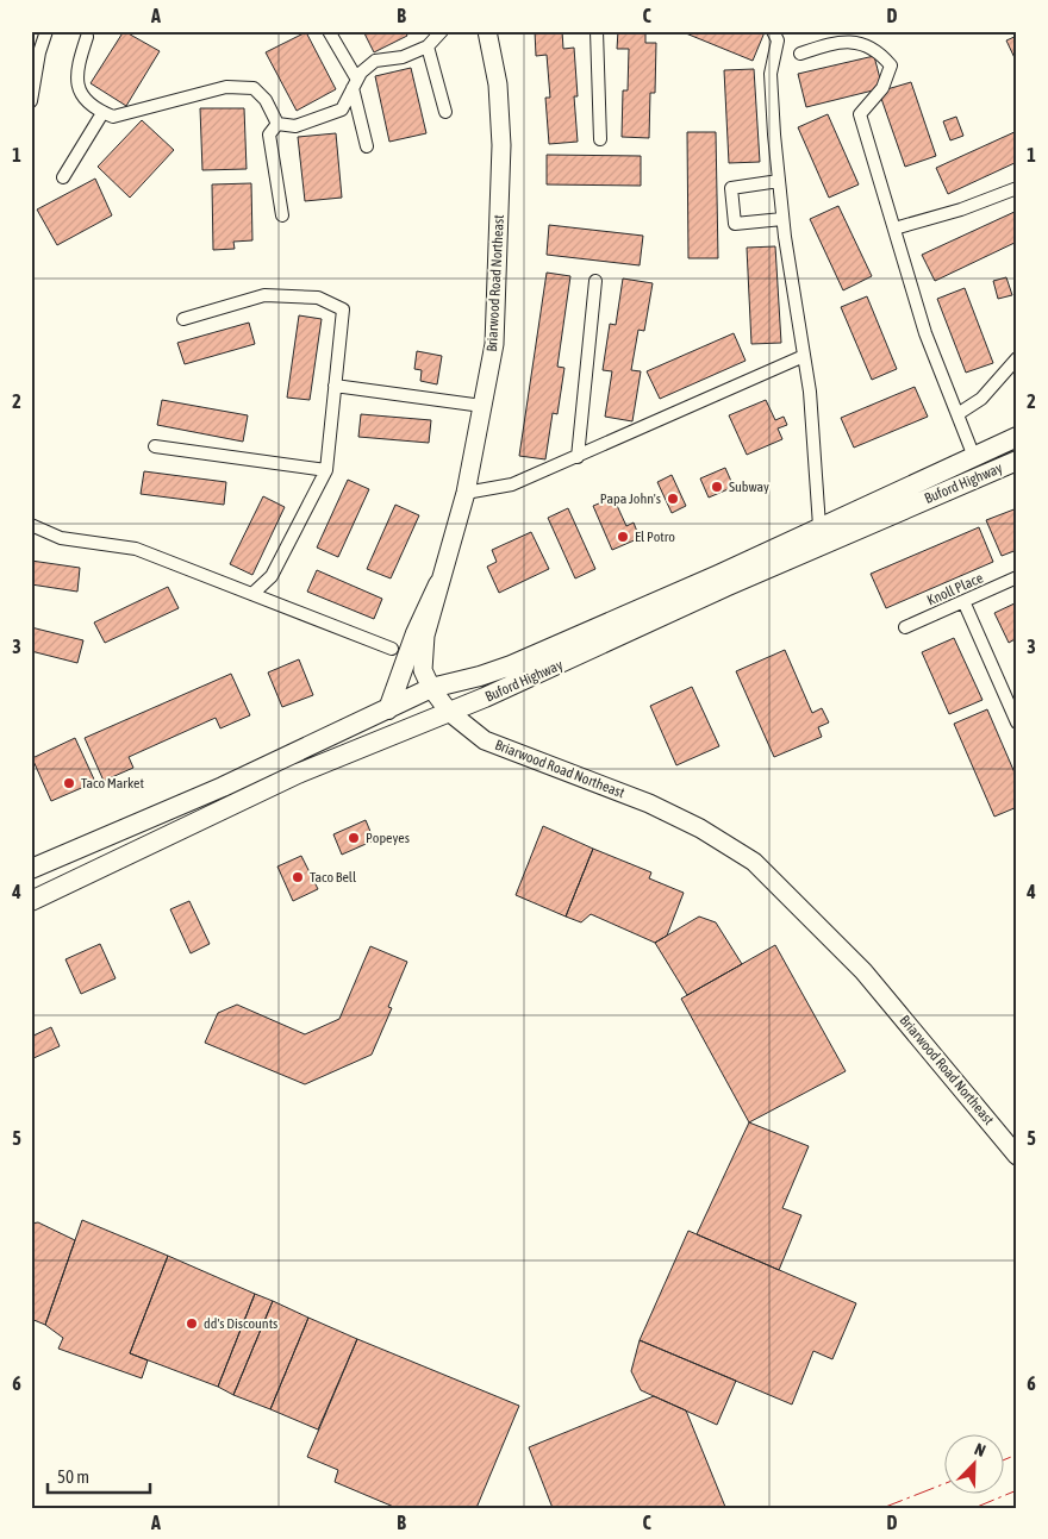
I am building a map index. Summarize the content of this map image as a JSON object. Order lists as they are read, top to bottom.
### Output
{
  "streets": {
    "main road": ["Buford Highway"],
    "street": ["Briarwood Road Northeast", "Knoll Place"]
  },
  "crossings": [
    ["Briarwood Road Northeast", "Buford Highway"]
  ],
  "places": [
    "Subway",
    "Papa John's",
    "El Potro",
    "Taco Market",
    "Popeyes",
    "Taco Bell",
    "dd's Discounts"
  ],
  "scale_bar": "50 m",
  "north": "top right",
  "grid": {
    "columns": [
      "A",
      "B",
      "C",
      "D"
    ],
    "rows": [
      "1",
      "2",
      "3",
      "4",
      "5",
      "6"
    ]
  }
}
